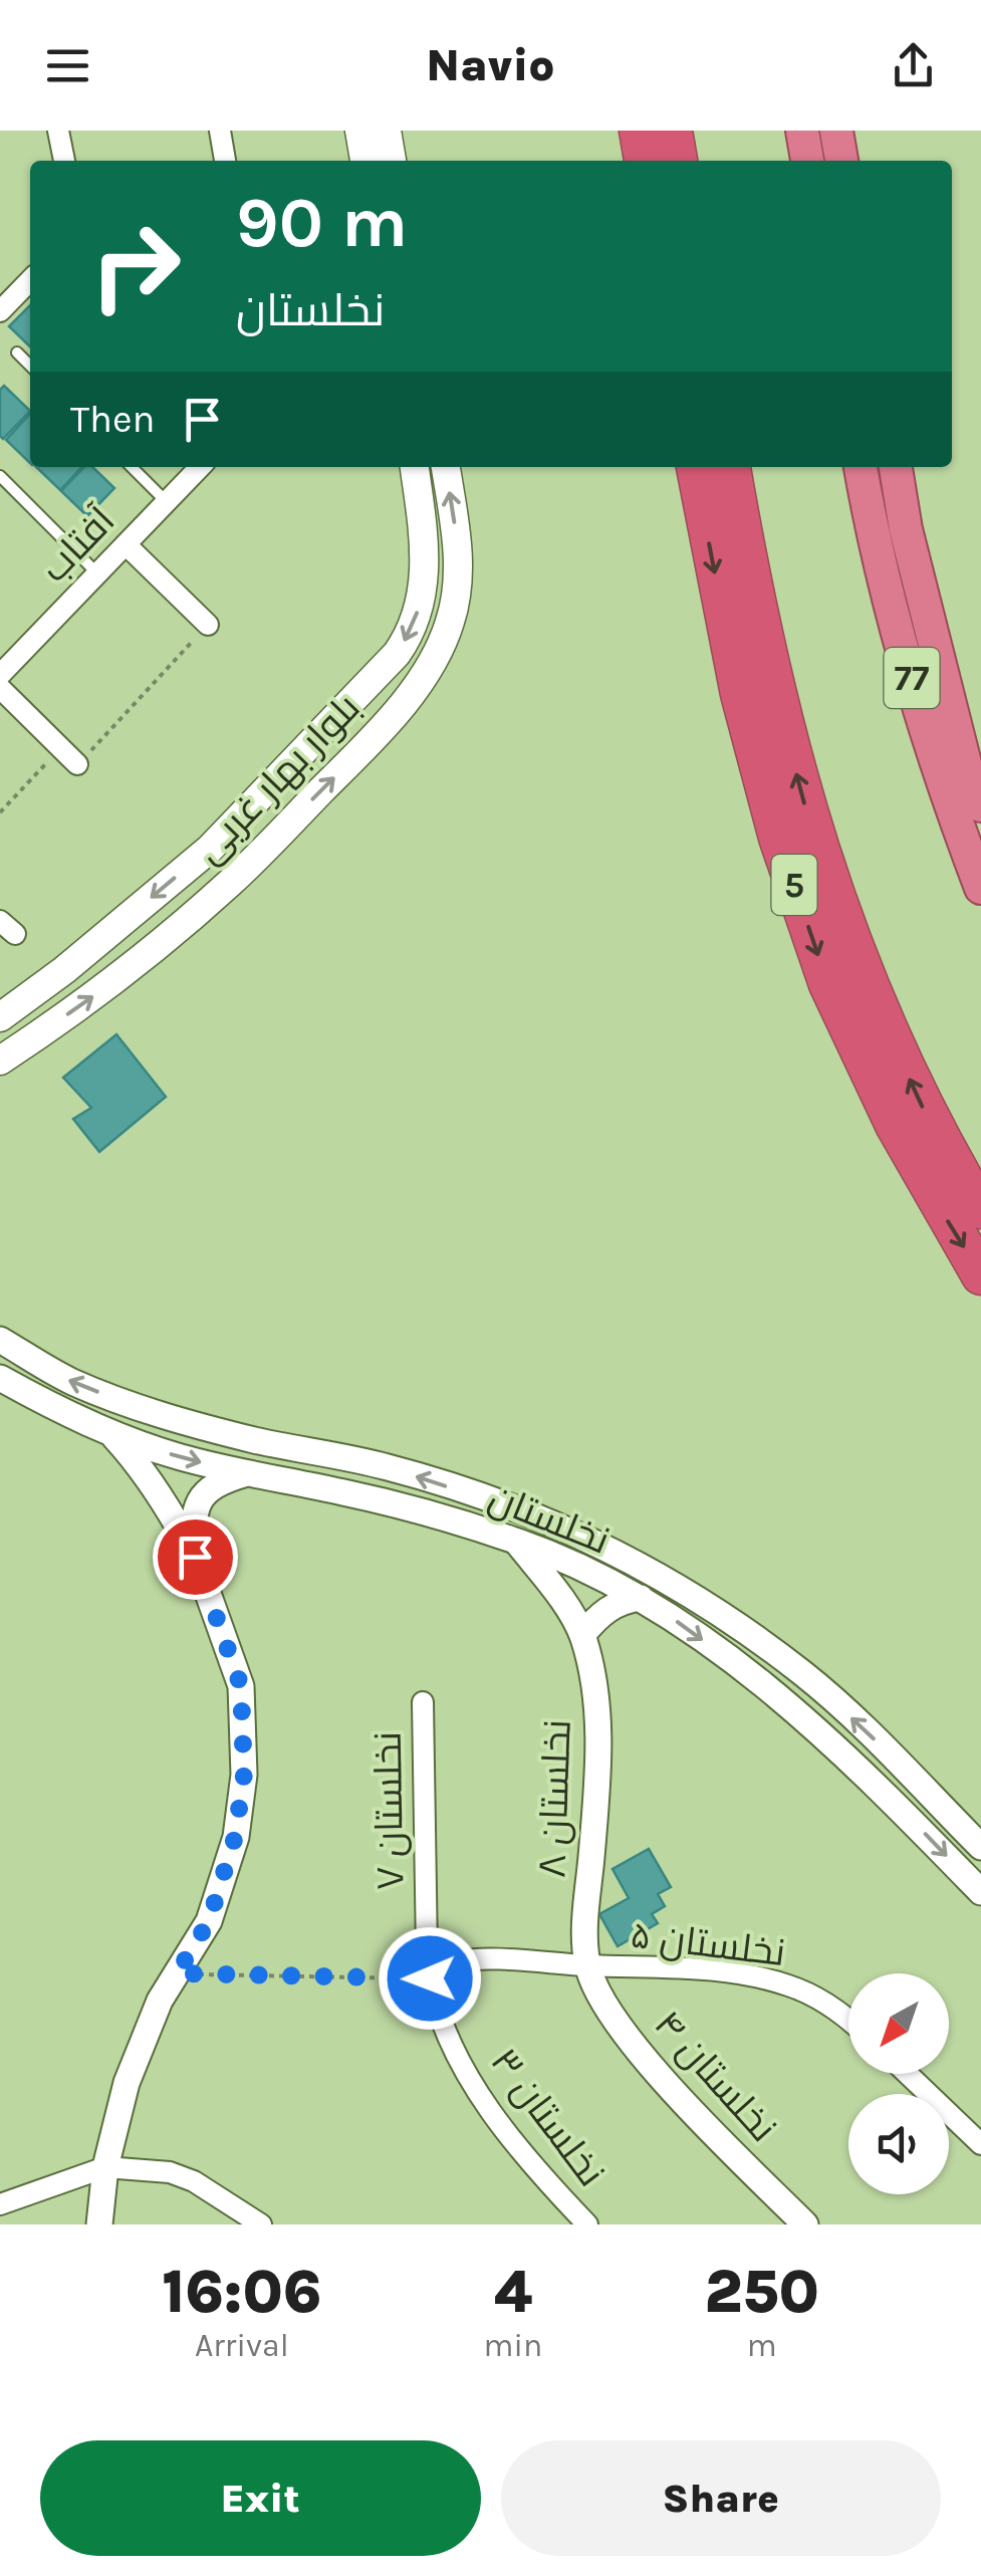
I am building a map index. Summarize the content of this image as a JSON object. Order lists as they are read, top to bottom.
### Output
{
  "streets": {
    "highway": ["77", "5"],
    "main road": ["بلوار بهار غربی"],
    "street": [
      "آفتاب",
      "نخلستان",
      "نخلستان ۸",
      "نخلستان ۷",
      "نخلستان ۵",
      "نخلستان ۴",
      "نخلستان ۳"
    ]
  },
  "crossings": [
    ["نخلستان ۸", "نخلستان ۵"],
    ["نخلستان ۸", "نخلستان ۴"],
    ["نخلستان ۷", "نخلستان ۳"],
    ["نخلستان ۵", "نخلستان ۴"]
  ],
  "north": "bottom left",
  "page": {
    "header": "Navio",
    "turn": ["90 m", "نخلستان"],
    "then": "Then",
    "eta": [
      "16:06",
      "Arrival",
      "4",
      "min",
      "250",
      "m"
    ],
    "buttons": ["Exit", "Share"]
  }
}
